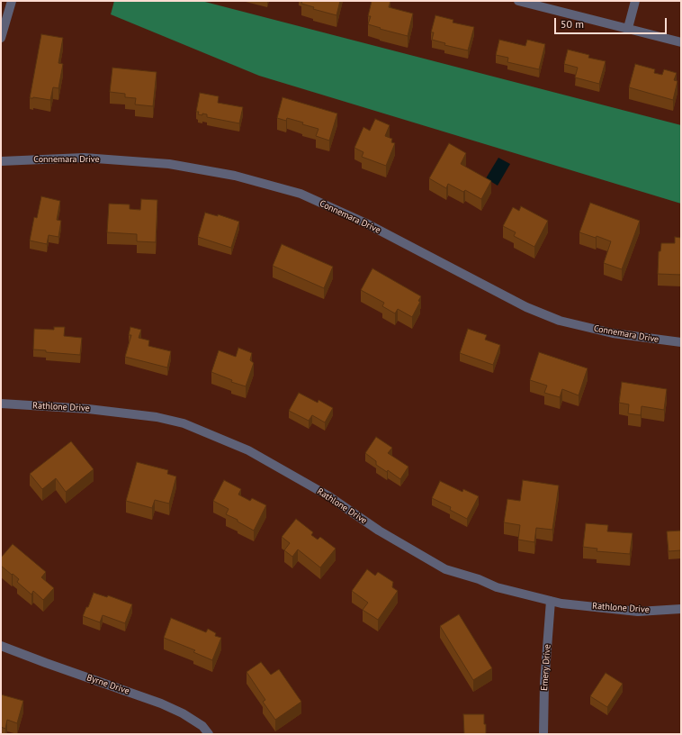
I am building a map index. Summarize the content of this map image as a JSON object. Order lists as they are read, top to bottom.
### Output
{
  "streets": {
    "street": [
      "Connemara Drive",
      "Rathlone Drive",
      "Emery Drive",
      "Byrne Drive"
    ]
  },
  "crossings": [
    ["Rathlone Drive", "Emery Drive"]
  ],
  "scale_bar": "50 m"
}
